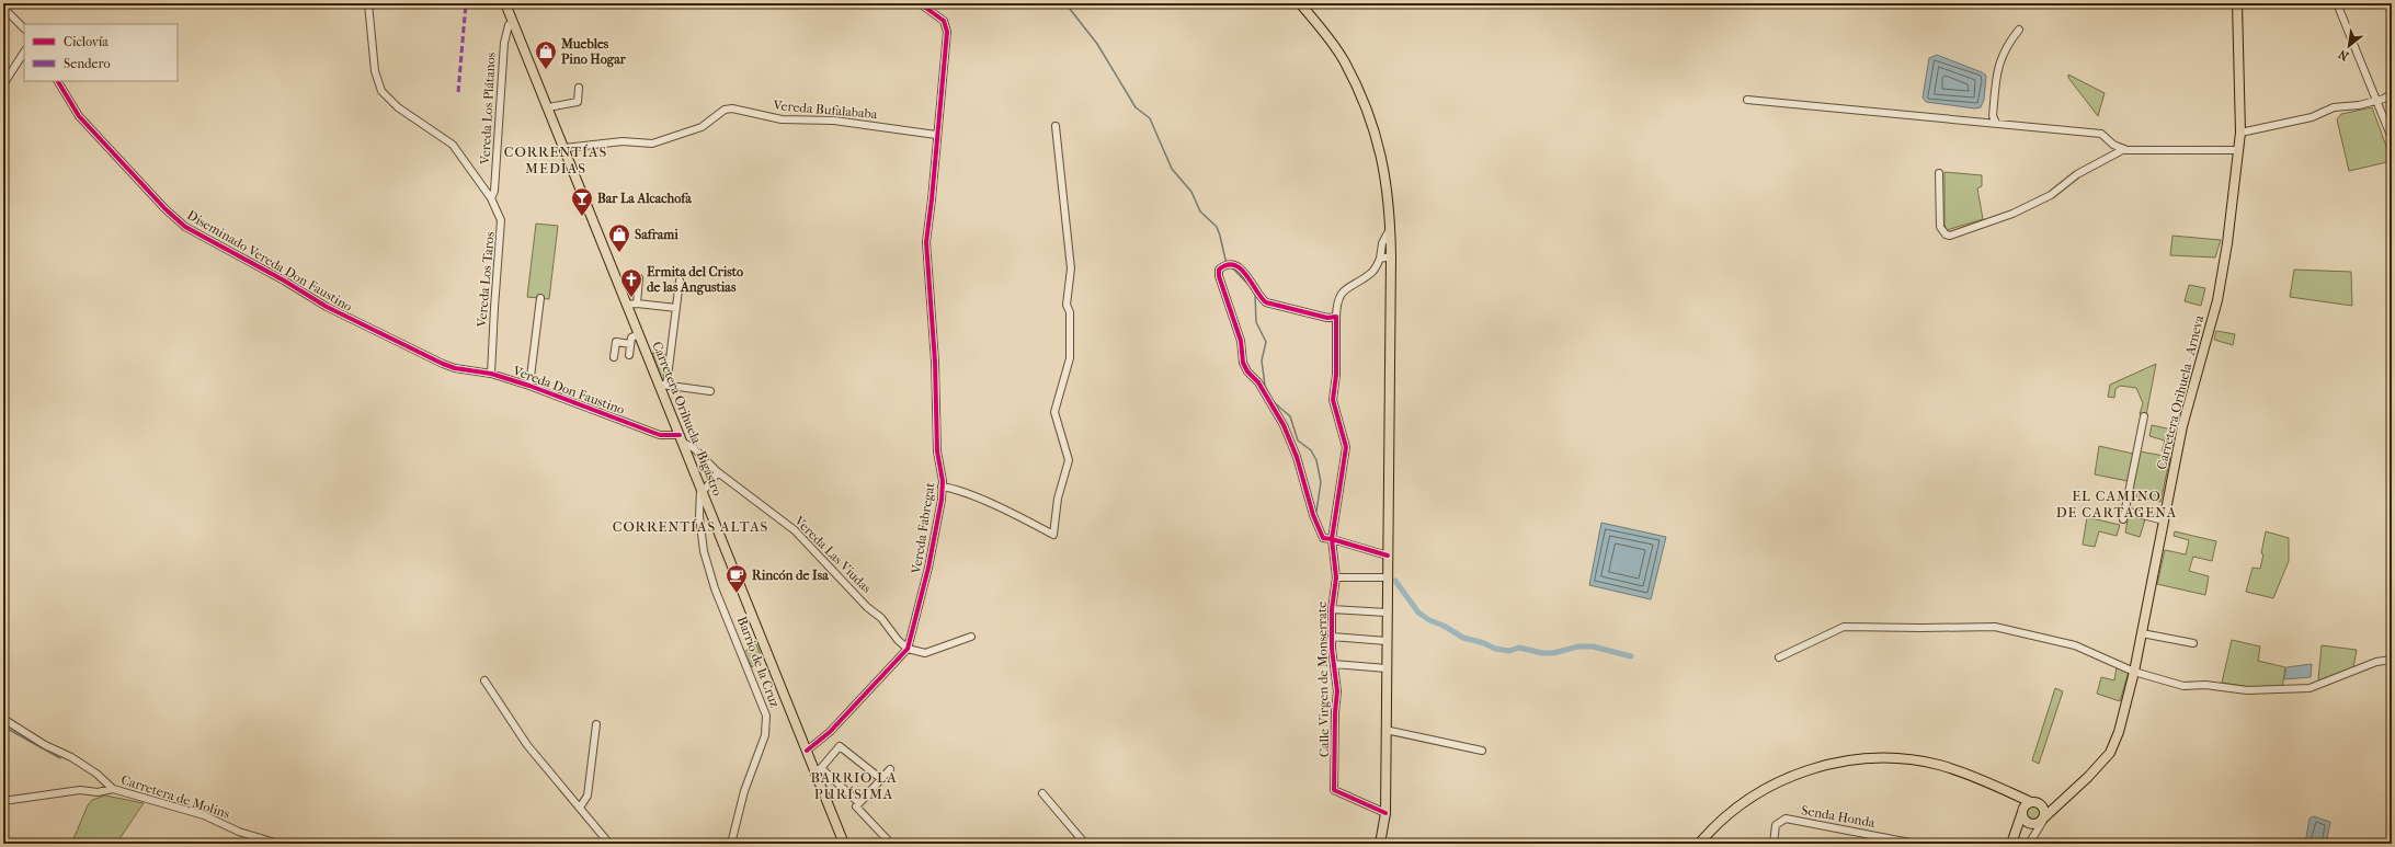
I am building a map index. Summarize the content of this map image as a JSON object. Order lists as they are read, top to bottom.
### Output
{
  "streets": {
    "main road": ["Carretera Orihuela - Arneva", "Carretera Orihuela - Bigastro"],
    "street": [
      "Vereda Los Plátanos",
      "Vereda Bufalababa",
      "Diseminado Vereda Don Faustino",
      "Vereda Los Taros",
      "Vereda Don Faustino",
      "Vereda Fabregat",
      "Vereda Las Viudas",
      "Barrio de la Cruz",
      "Calle Virgen de Monserrate",
      "Carretera de Molins",
      "Senda Honda"
    ]
  },
  "crossings": [
    ["Vereda Los Plátanos", "Vereda Los Taros"],
    ["Vereda Los Plátanos", "Carretera Orihuela - Bigastro"],
    ["Vereda Bufalababa", "Carretera Orihuela - Bigastro"],
    ["Vereda Bufalababa", "Vereda Fabregat"],
    ["Diseminado Vereda Don Faustino", "Vereda Don Faustino"],
    ["Vereda Los Taros", "Vereda Don Faustino"],
    ["Vereda Don Faustino", "Carretera Orihuela - Bigastro"],
    ["Vereda Don Faustino", "Vereda Las Viudas"],
    ["Carretera Orihuela - Bigastro", "Vereda Fabregat"],
    ["Carretera Orihuela - Bigastro", "Vereda Las Viudas"],
    ["Carretera Orihuela - Bigastro", "Barrio de la Cruz"],
    ["Vereda Fabregat", "Vereda Las Viudas"]
  ],
  "districts": [
    "CORRENTÍAS MEDIAS",
    "EL CAMINO DE CARTAGENA",
    "CORRENTÍAS ALTAS",
    "BARRIO LA PURÍSIMA"
  ],
  "places": {
    "shop": ["Muebles Pino Hogar", "Saframi"],
    "bar": ["Bar La Alcachofa"],
    "church": ["Ermita del Cristo de las Angustias"],
    "cafe": ["Rincón de Isa"]
  },
  "legend": ["Ciclovía", "Sendero"],
  "north": "bottom left"
}
